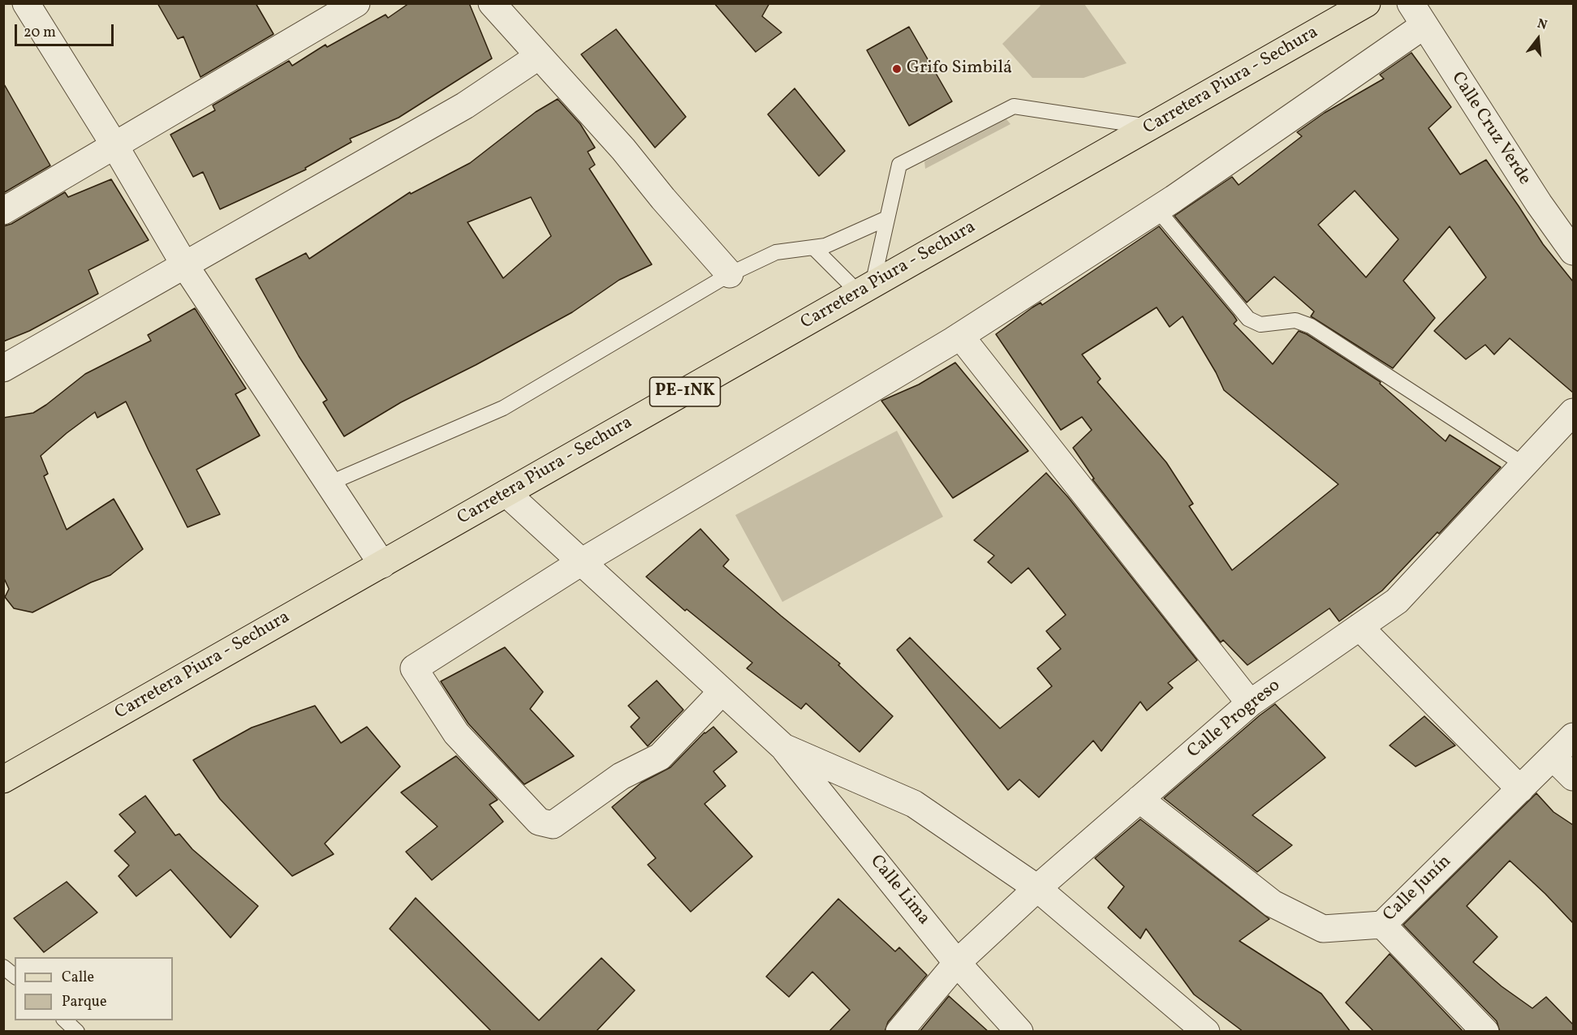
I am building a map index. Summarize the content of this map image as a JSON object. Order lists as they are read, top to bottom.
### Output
{
  "streets": {
    "main road": ["Carretera Piura - Sechura", "PE-1NK"],
    "street": [
      "Calle Cruz Verde",
      "Calle Progreso",
      "Calle Junín",
      "Calle Lima"
    ]
  },
  "crossings": [
    ["Calle Progreso", "Calle Junín"],
    ["Calle Progreso", "Calle Lima"]
  ],
  "places": ["Grifo Simbilá"],
  "legend": ["Calle", "Parque"],
  "scale_bar": "20 m",
  "north": "top"
}
